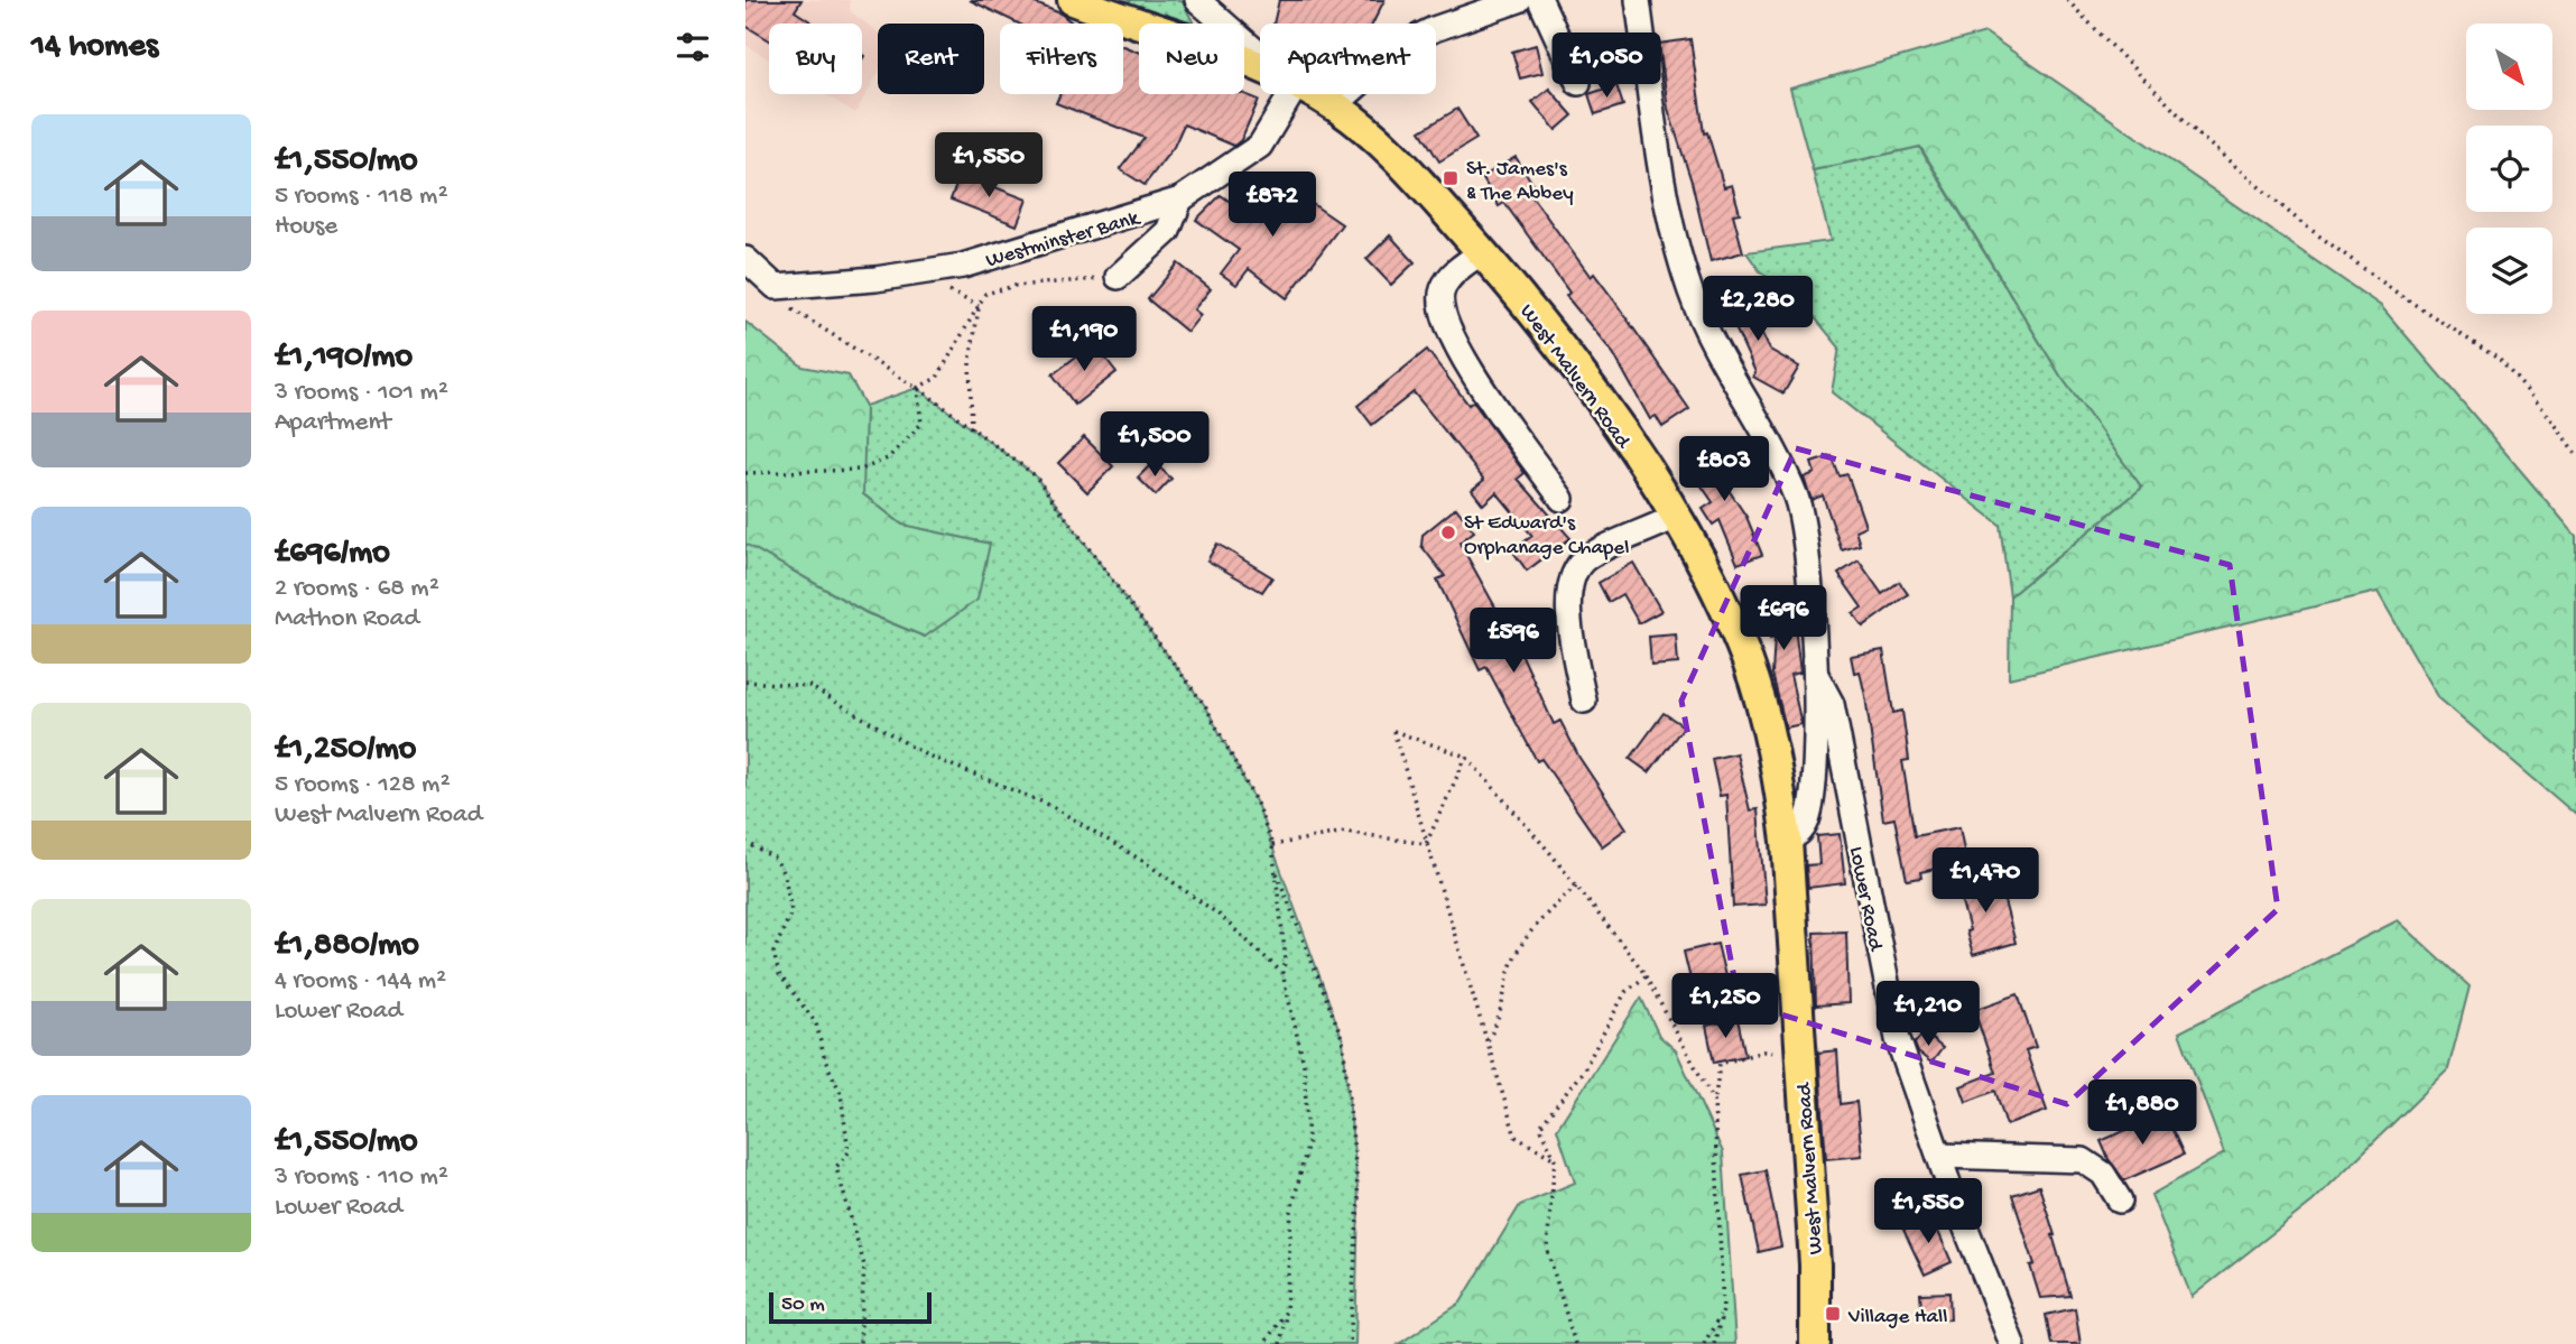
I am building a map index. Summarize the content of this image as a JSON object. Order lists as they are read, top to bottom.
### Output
{
  "streets": {
    "main road": ["West Malvern Road"],
    "street": ["Westminster Bank", "Lower Road"]
  },
  "places": {
    "transit": ["St. James's & The Abbey", "Village Hall"],
    "other": ["St Edward's Orphanage Chapel"]
  },
  "scale_bar": "50 m",
  "north": "bottom right",
  "page": {
    "heading": "14 homes",
    "chip": [
      "Buy",
      "Rent",
      "Filters",
      "New",
      "Apartment"
    ],
    "price": [
      "£1,050",
      "£1,550",
      "£872",
      "£2,280",
      "£1,190",
      "£1,500",
      "£803",
      "£696",
      "£596",
      "£1,470",
      "£1,250",
      "£1,210",
      "£1,880",
      "£1,550"
    ],
    "list": [
      {
        "name": "£1,550/mo",
        "note": "5 rooms · 118 m² · House"
      },
      {
        "name": "£1,190/mo",
        "note": "3 rooms · 101 m² · Apartment"
      },
      {
        "name": "£696/mo",
        "note": "2 rooms · 68 m² · Mathon Road"
      },
      {
        "name": "£1,250/mo",
        "note": "5 rooms · 128 m² · West Malvern Road"
      },
      {
        "name": "£1,880/mo",
        "note": "4 rooms · 144 m² · Lower Road"
      },
      {
        "name": "£1,550/mo",
        "note": "3 rooms · 110 m² · Lower Road"
      }
    ],
    "scale": "50 m"
  }
}
